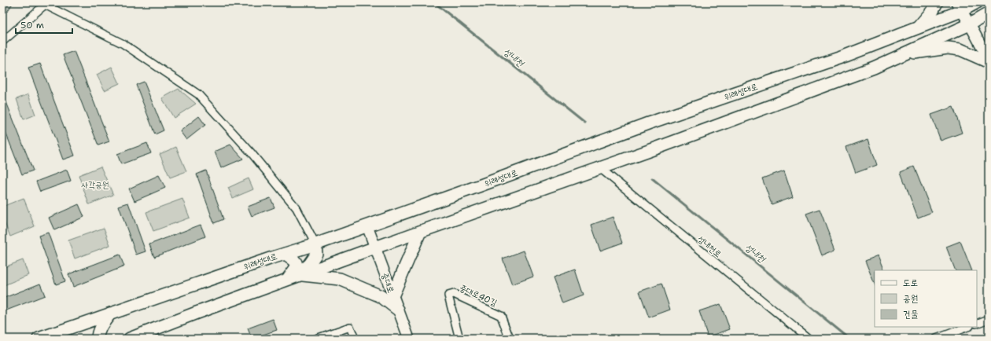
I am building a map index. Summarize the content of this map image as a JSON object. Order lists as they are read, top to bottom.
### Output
{
  "streets": {
    "main road": ["위례성대로", "중대로"],
    "street": ["성내천로", "중대로40길"]
  },
  "crossings": [
    ["위례성대로", "중대로"]
  ],
  "water": ["성내천"],
  "parks": ["사각공원"],
  "legend": ["도로", "공원", "건물"],
  "scale_bar": "50 m"
}
